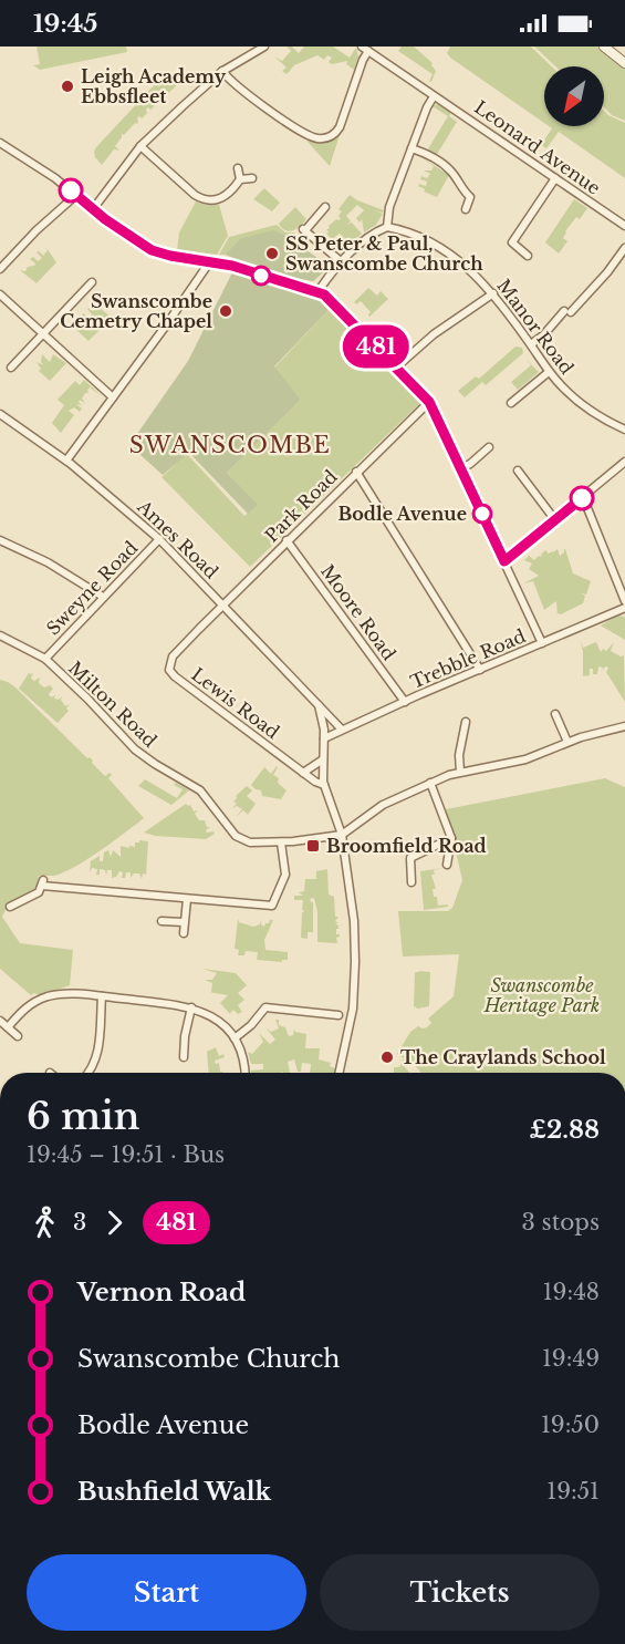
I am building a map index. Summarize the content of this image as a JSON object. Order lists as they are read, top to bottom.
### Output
{
  "streets": {
    "street": [
      "Leonard Avenue",
      "Manor Road",
      "Park Road",
      "Ames Road",
      "Sweyne Road",
      "Moore Road",
      "Trebble Road",
      "Lewis Road",
      "Milton Road"
    ]
  },
  "crossings": [
    ["Park Road", "Ames Road"],
    ["Park Road", "Moore Road"],
    ["Park Road", "Lewis Road"],
    ["Ames Road", "Sweyne Road"],
    ["Ames Road", "Trebble Road"],
    ["Ames Road", "Lewis Road"],
    ["Sweyne Road", "Milton Road"],
    ["Moore Road", "Trebble Road"]
  ],
  "districts": ["SWANSCOMBE"],
  "parks": ["Swanscombe Heritage Park"],
  "places": {
    "other": [
      "Leigh Academy Ebbsfleet",
      "SS Peter & Paul, Swanscombe Church",
      "Swanscombe Cemetry Chapel",
      "Bodle Avenue",
      "The Craylands School"
    ],
    "transit": ["Broomfield Road"]
  },
  "lines": ["bus line 481"],
  "north": "bottom left",
  "page": {
    "status": "19:45",
    "on_map": "481",
    "heading": ["6 min", "19:45 – 19:51 · Bus", "£2.88"],
    "legs": ["3", "481", "3 stops"],
    "list": [
      {
        "name": "Vernon Road",
        "value": "19:48"
      },
      {
        "name": "Swanscombe Church",
        "value": "19:49"
      },
      {
        "name": "Bodle Avenue",
        "value": "19:50"
      },
      {
        "name": "Bushfield Walk",
        "value": "19:51"
      }
    ],
    "buttons": ["Start", "Tickets"]
  }
}
